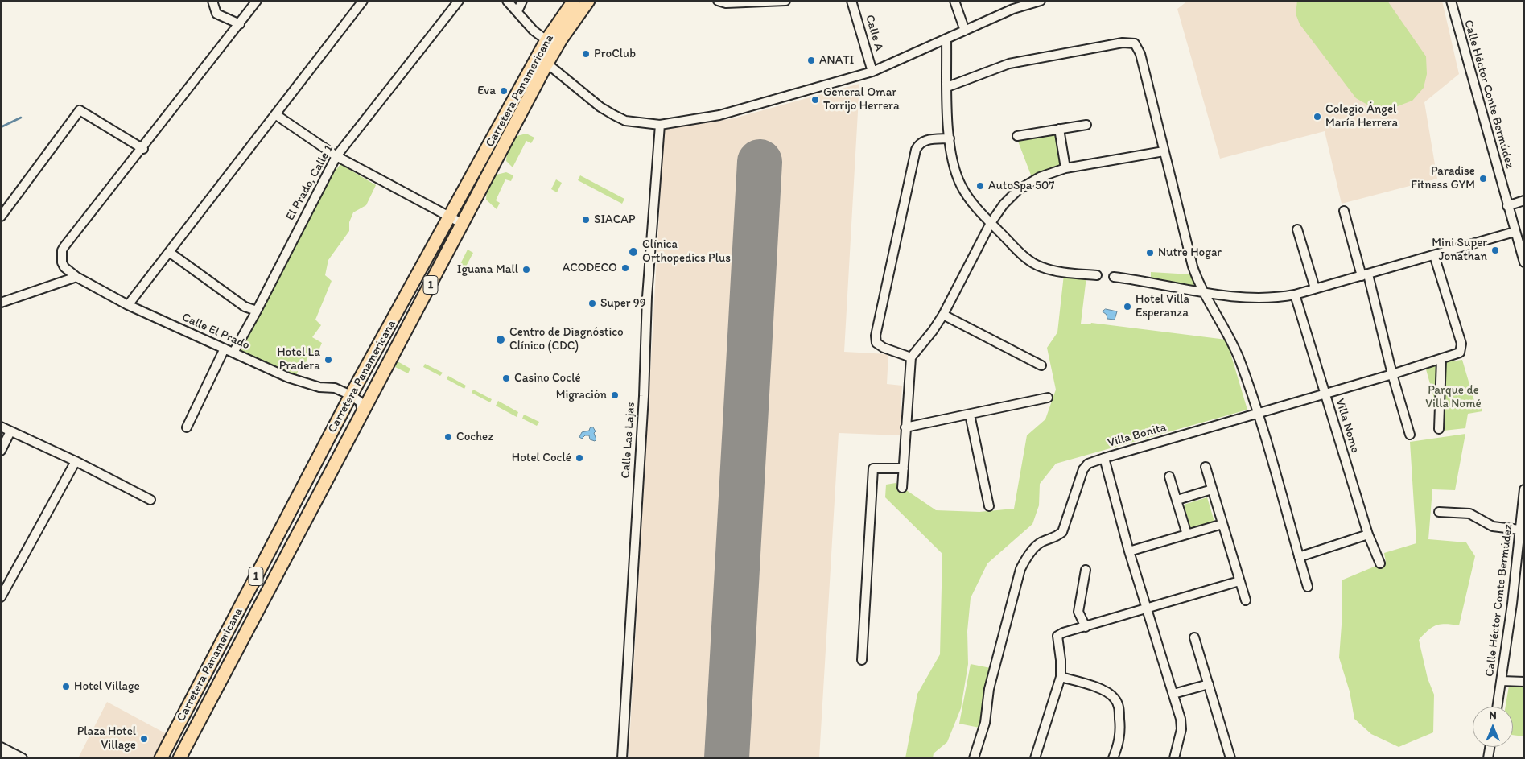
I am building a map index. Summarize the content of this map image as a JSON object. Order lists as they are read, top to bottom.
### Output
{
  "streets": {
    "highway": ["Carretera Panamericana", "1"],
    "street": [
      "Calle A",
      "Calle Héctor Conte Bermúdez",
      "El Prado, Calle 1",
      "Calle El Prado",
      "Villa Nome",
      "Villa Bonita",
      "Calle Las Lajas"
    ]
  },
  "crossings": [
    ["Carretera Panamericana", "1"],
    ["Carretera Panamericana", "Calle El Prado"],
    ["El Prado, Calle 1", "Calle El Prado"],
    ["Villa Nome", "Villa Bonita"]
  ],
  "parks": ["Parque de Villa Nomé"],
  "places": [
    "ProClub",
    "ANATI",
    "Eva",
    "General Omar Torrijo Herrera",
    "Colegio Ángel María Herrera",
    "Paradise Fitness GYM",
    "AutoSpa 507",
    "SIACAP",
    "Mini Super Jonathan",
    "Clínica Orthopedics Plus",
    "Nutre Hogar",
    "ACODECO",
    "Iguana Mall",
    "Super 99",
    "Hotel Villa Esperanza",
    "Centro de Diagnóstico Clínico (CDC)",
    "Hotel La Pradera",
    "Casino Coclé",
    "Migración",
    "Cochez",
    "Hotel Coclé",
    "Hotel Village",
    "Plaza Hotel Village"
  ],
  "north": "top"
}
